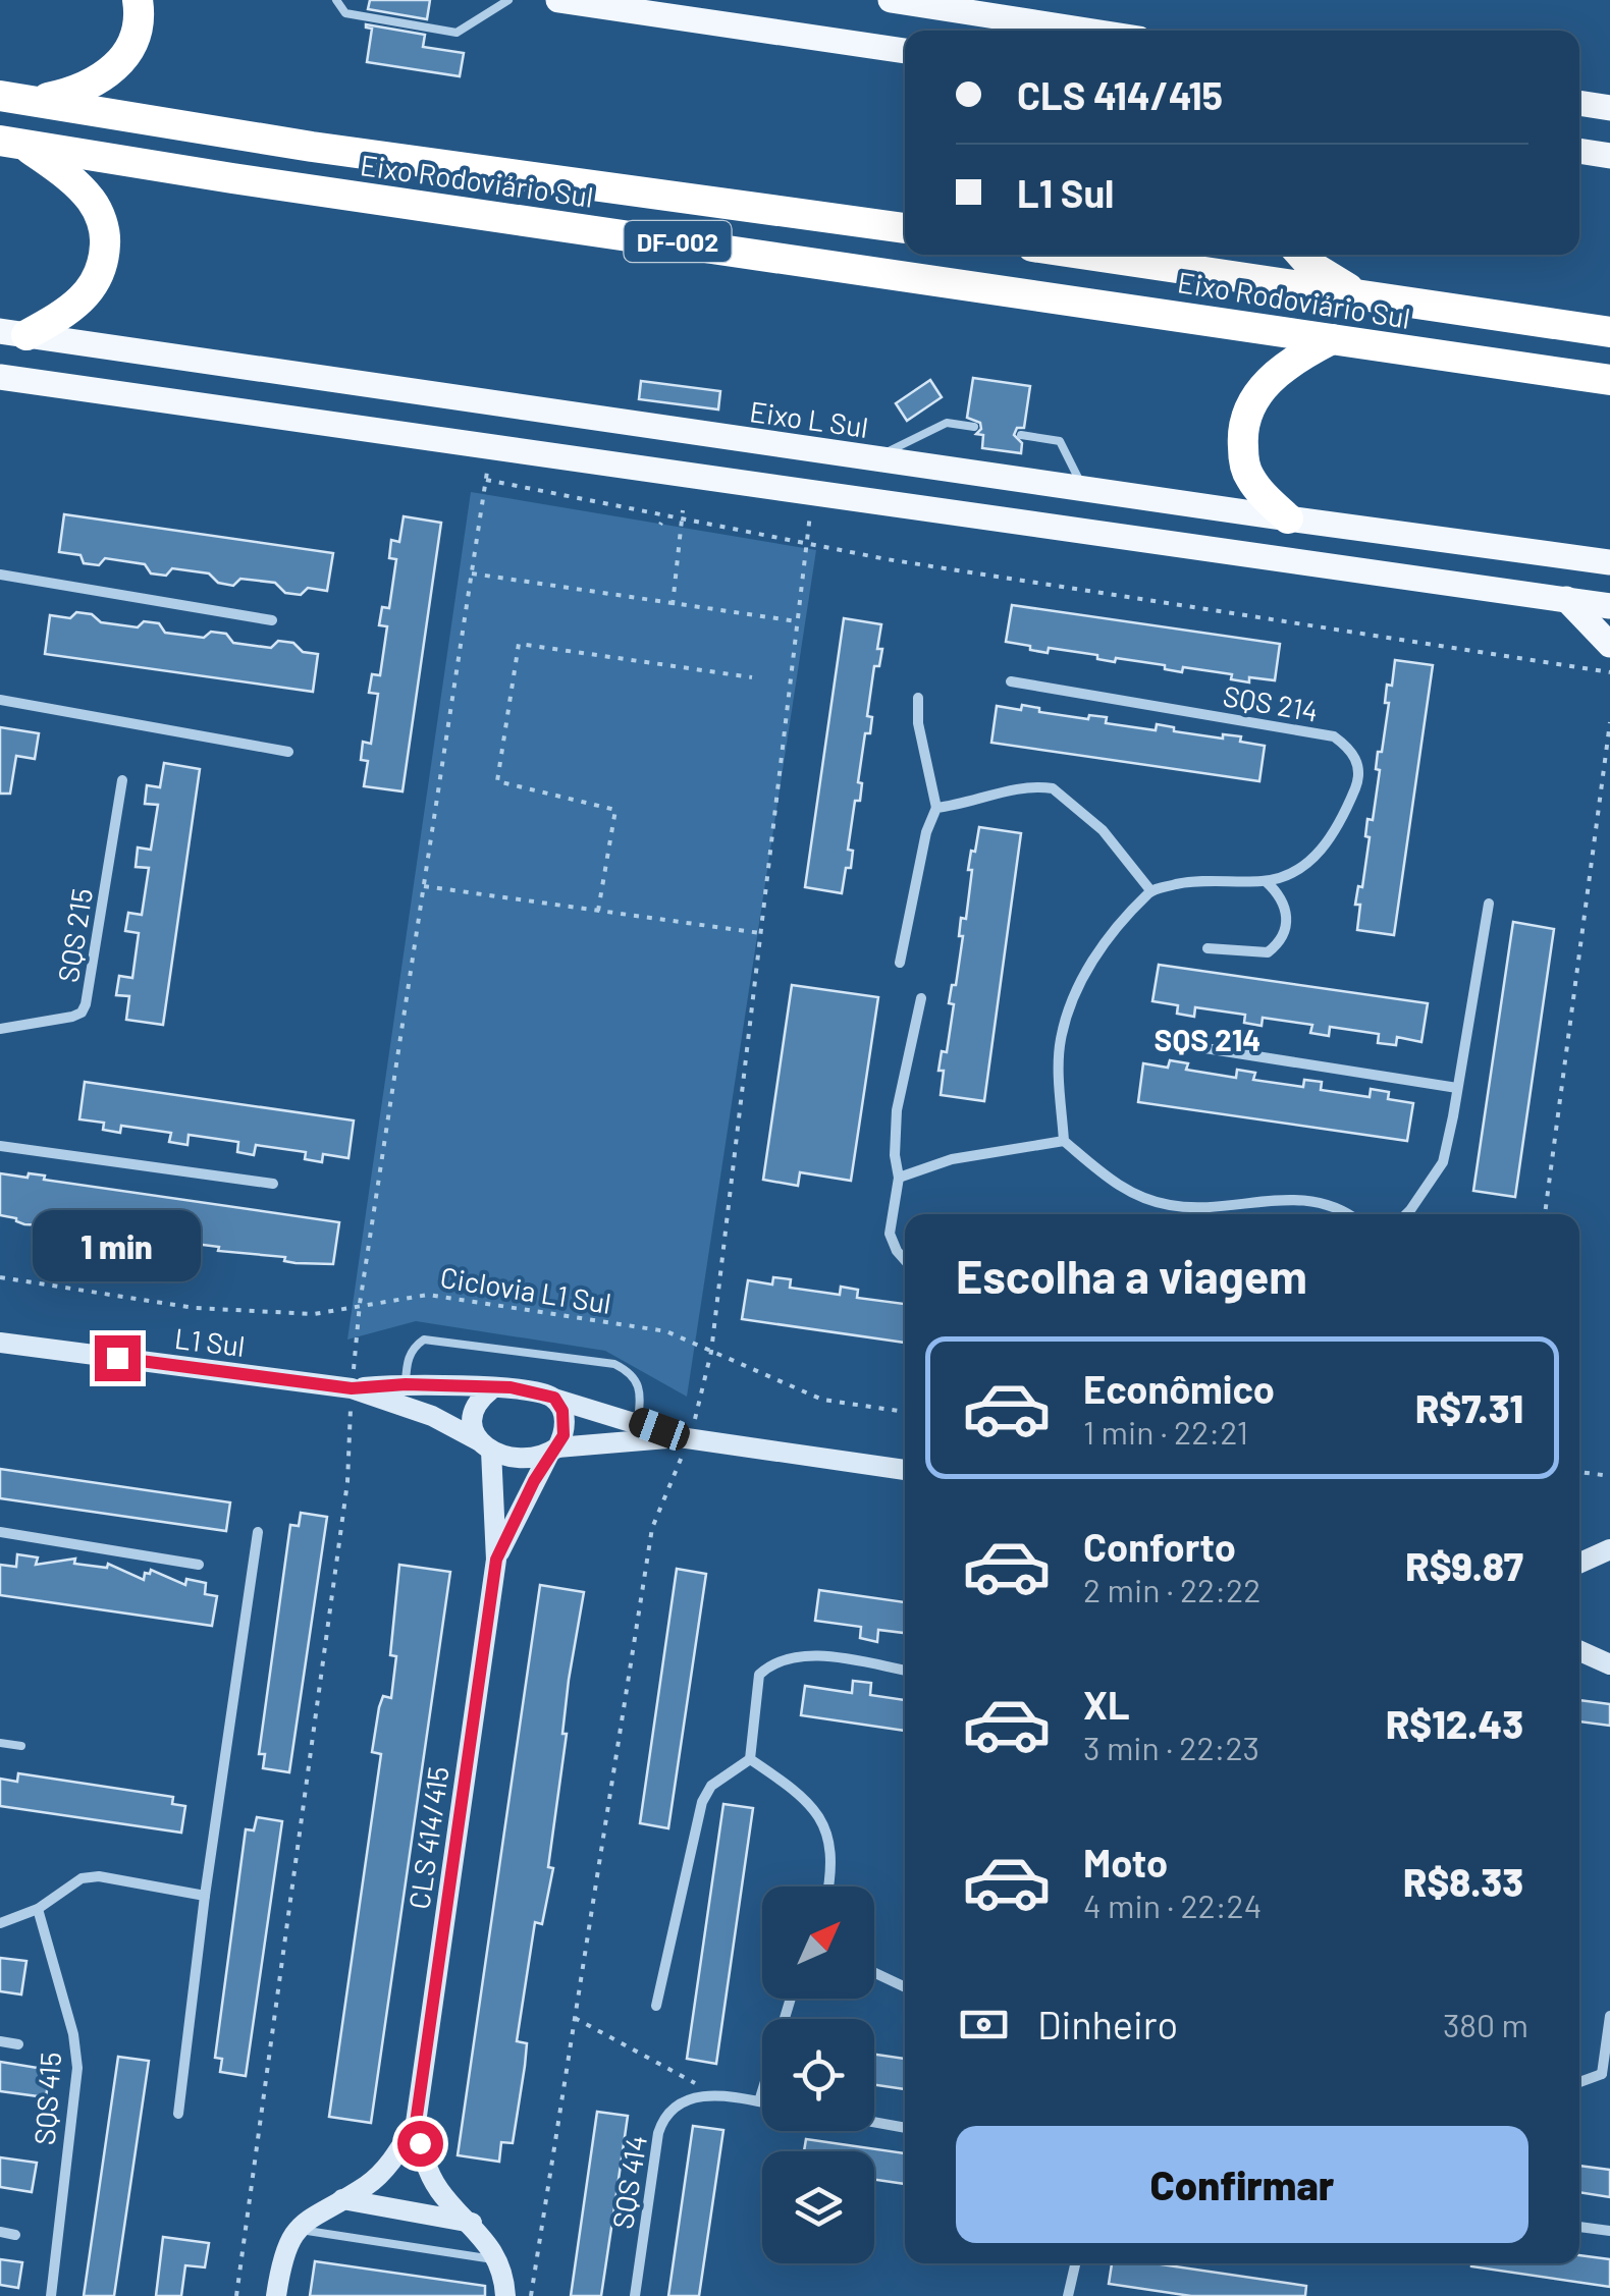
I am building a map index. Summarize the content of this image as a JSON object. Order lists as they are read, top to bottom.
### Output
{
  "streets": {
    "highway": ["Eixo Rodoviário Sul", "DF-002"],
    "main road": ["Eixo L Sul"],
    "street": [
      "SQS 214",
      "SQS 215",
      "L1 Sul",
      "CLS 414/415",
      "SQS 415",
      "SQS 414"
    ],
    "path": ["Ciclovia L1 Sul"]
  },
  "crossings": [
    ["L1 Sul", "CLS 414/415"]
  ],
  "districts": ["SQS 214"],
  "north": "top right",
  "page": {
    "banner": ["CLS 414/415", "L1 Sul"],
    "bubble": "1 min",
    "heading": "Escolha a viagem",
    "list": [
      {
        "name": "Econômico",
        "note": "1 min · 22:21",
        "value": "R$7.31"
      },
      {
        "name": "Conforto",
        "note": "2 min · 22:22",
        "value": "R$9.87"
      },
      {
        "name": "XL",
        "note": "3 min · 22:23",
        "value": "R$12.43"
      },
      {
        "name": "Moto",
        "note": "4 min · 22:24",
        "value": "R$8.33"
      }
    ],
    "pay": ["Dinheiro", "380 m"],
    "buttons": "Confirmar"
  }
}
